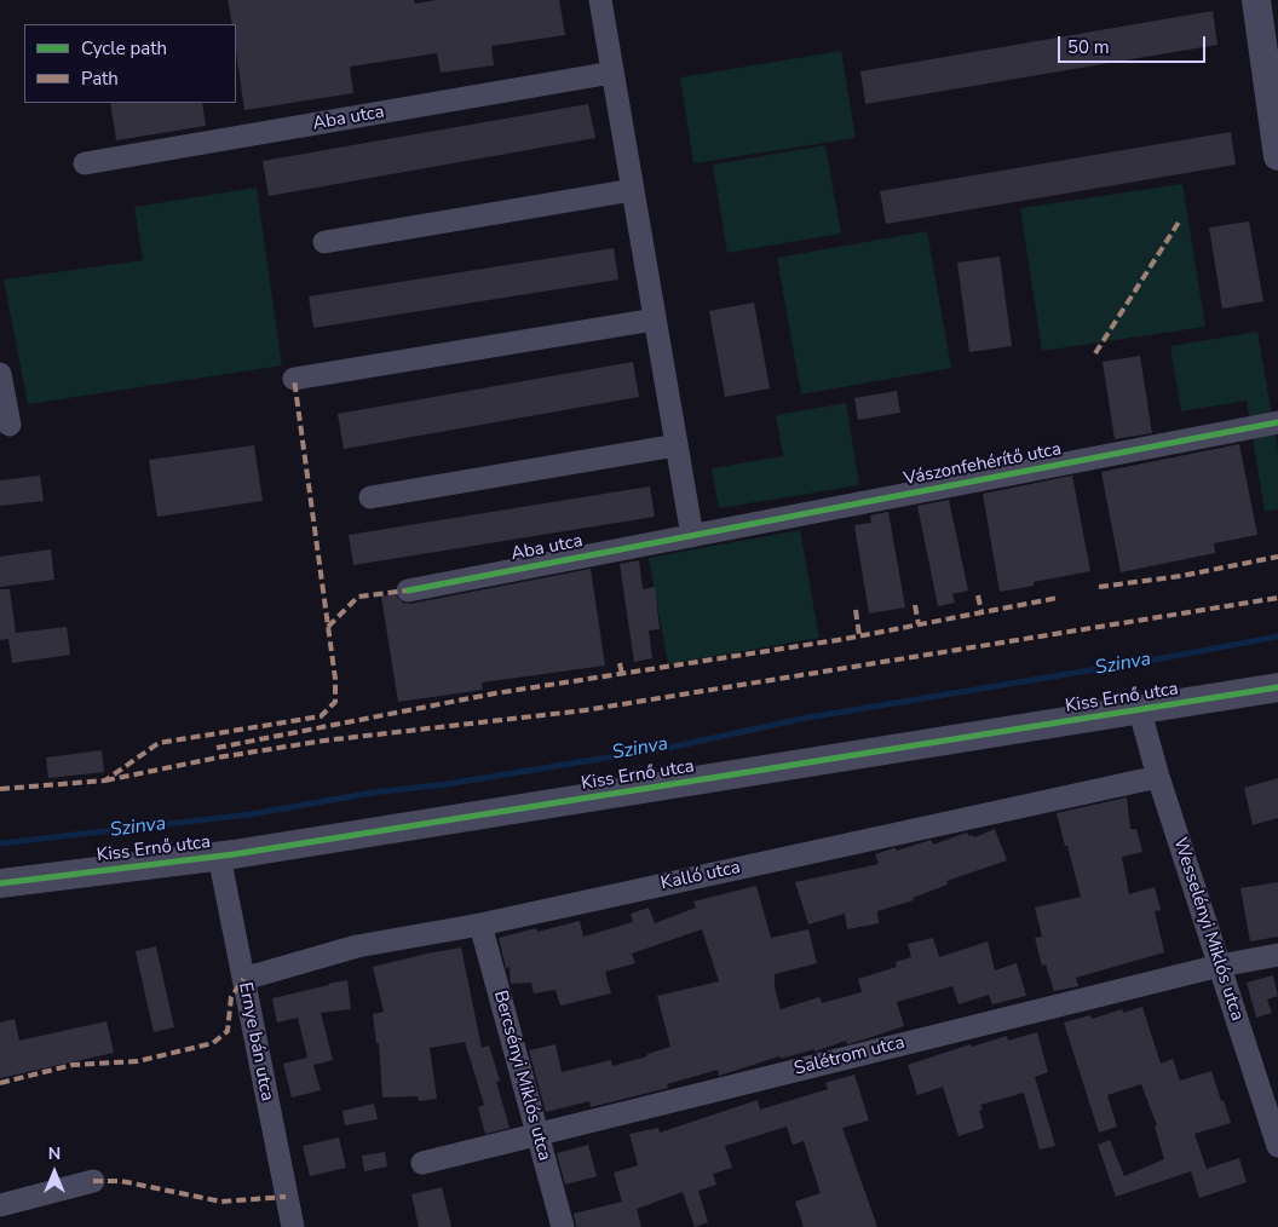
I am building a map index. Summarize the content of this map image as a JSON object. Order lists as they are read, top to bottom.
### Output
{
  "streets": {
    "street": [
      "Aba utca",
      "Vászonfehérítő utca",
      "Kiss Ernő utca",
      "Kalló utca",
      "Wesselényi Miklós utca",
      "Ernye bán utca",
      "Salétrom utca",
      "Bercsényi Miklós utca"
    ]
  },
  "crossings": [
    ["Aba utca", "Vászonfehérítő utca"],
    ["Kiss Ernő utca", "Wesselényi Miklós utca"],
    ["Kiss Ernő utca", "Ernye bán utca"],
    ["Kalló utca", "Wesselényi Miklós utca"],
    ["Kalló utca", "Ernye bán utca"],
    ["Kalló utca", "Bercsényi Miklós utca"],
    ["Wesselényi Miklós utca", "Salétrom utca"],
    ["Salétrom utca", "Bercsényi Miklós utca"]
  ],
  "water": ["Szinva"],
  "legend": ["Cycle path", "Path"],
  "scale_bar": "50 m",
  "north": "top"
}
